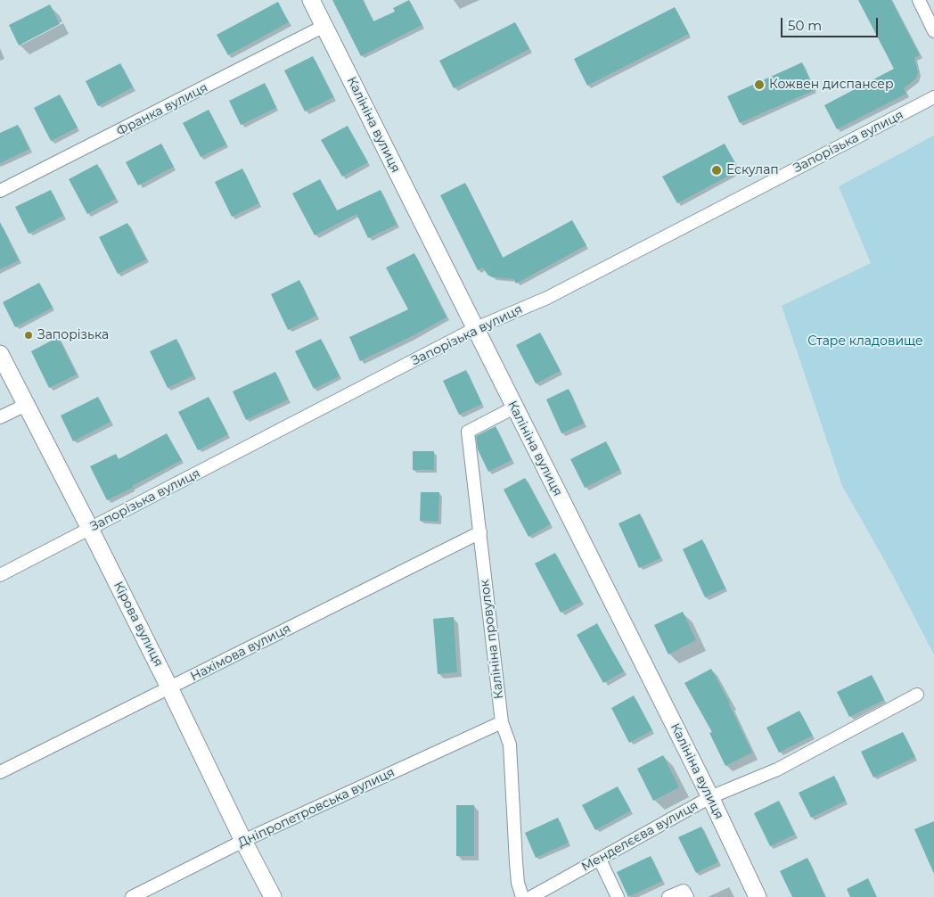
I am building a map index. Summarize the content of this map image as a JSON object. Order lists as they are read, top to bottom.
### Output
{
  "streets": {
    "street": [
      "Франка вулиця",
      "Калініна вулиця",
      "Запорізька вулиця",
      "Кірова вулиця",
      "Калініна провулок",
      "Нахімова вулиця",
      "Дніпропетровська вулиця",
      "Менделєєва вулиця"
    ]
  },
  "crossings": [
    ["Франка вулиця", "Калініна вулиця"],
    ["Калініна вулиця", "Запорізька вулиця"],
    ["Калініна вулиця", "Калініна провулок"],
    ["Калініна вулиця", "Менделєєва вулиця"],
    ["Запорізька вулиця", "Кірова вулиця"],
    ["Кірова вулиця", "Нахімова вулиця"],
    ["Кірова вулиця", "Дніпропетровська вулиця"],
    ["Калініна провулок", "Нахімова вулиця"],
    ["Калініна провулок", "Дніпропетровська вулиця"]
  ],
  "parks": ["Старе кладовище"],
  "places": ["Кожвен диспансер", "Ескулап", "Запорізька"],
  "scale_bar": "50 m"
}
